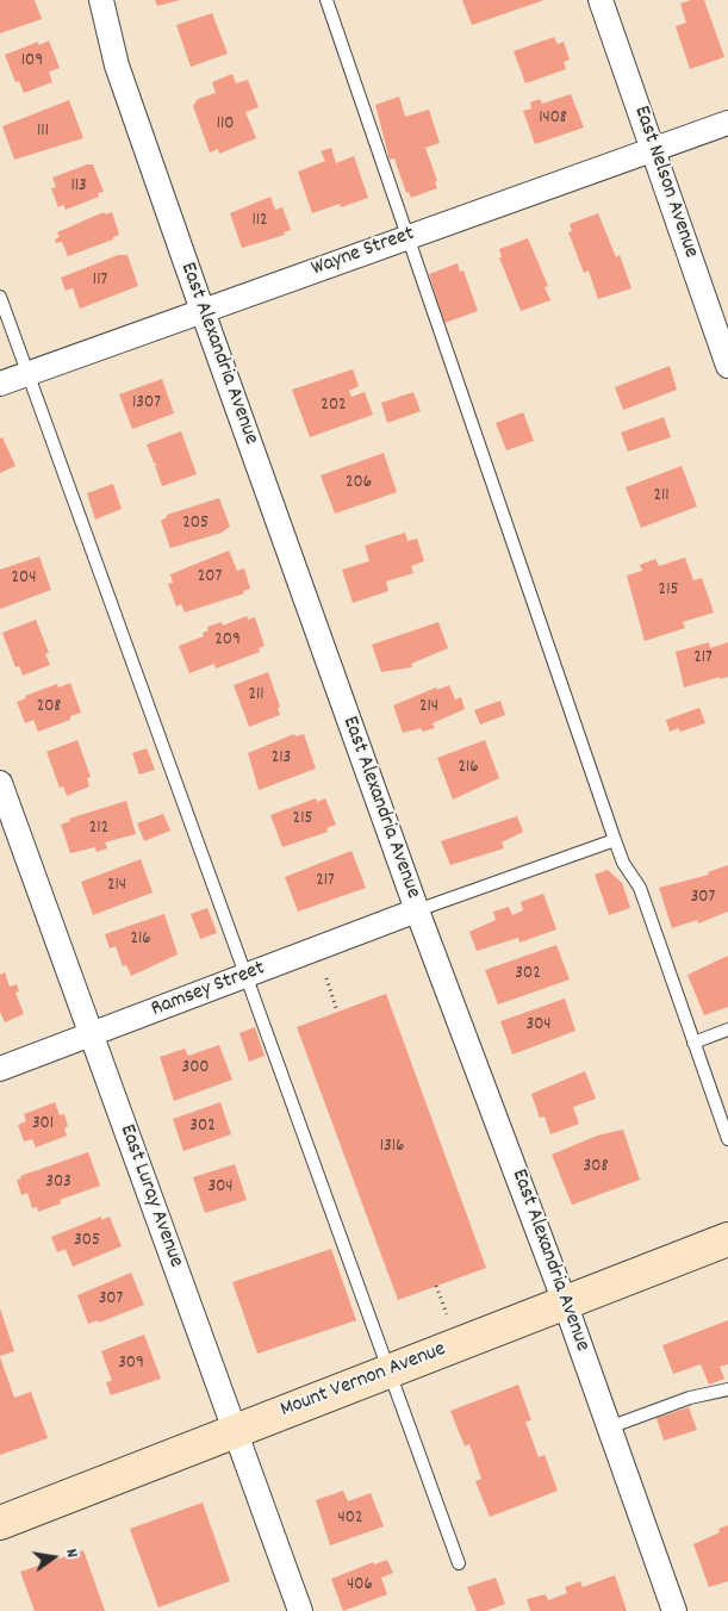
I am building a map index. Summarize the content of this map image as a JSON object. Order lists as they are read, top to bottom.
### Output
{
  "streets": {
    "main road": ["Mount Vernon Avenue"],
    "street": [
      "East Nelson Avenue",
      "Wayne Street",
      "East Alexandria Avenue",
      "Ramsey Street",
      "East Luray Avenue"
    ]
  },
  "crossings": [
    ["East Nelson Avenue", "Wayne Street"],
    ["Wayne Street", "East Alexandria Avenue"],
    ["East Alexandria Avenue", "Ramsey Street"],
    ["East Alexandria Avenue", "Mount Vernon Avenue"],
    ["Ramsey Street", "East Luray Avenue"],
    ["East Luray Avenue", "Mount Vernon Avenue"]
  ],
  "house_numbers": [
    "109",
    "1408",
    "110",
    "111",
    "113",
    "112",
    "117",
    "1307",
    "202",
    "206",
    "211",
    "205",
    "207",
    "204",
    "215",
    "209",
    "217",
    "211",
    "208",
    "214",
    "213",
    "216",
    "215",
    "212",
    "217",
    "214",
    "307",
    "216",
    "302",
    "304",
    "300",
    "301",
    "302",
    "1316",
    "308",
    "303",
    "304",
    "305",
    "307",
    "309",
    "402",
    "406"
  ],
  "north": "right"
}
